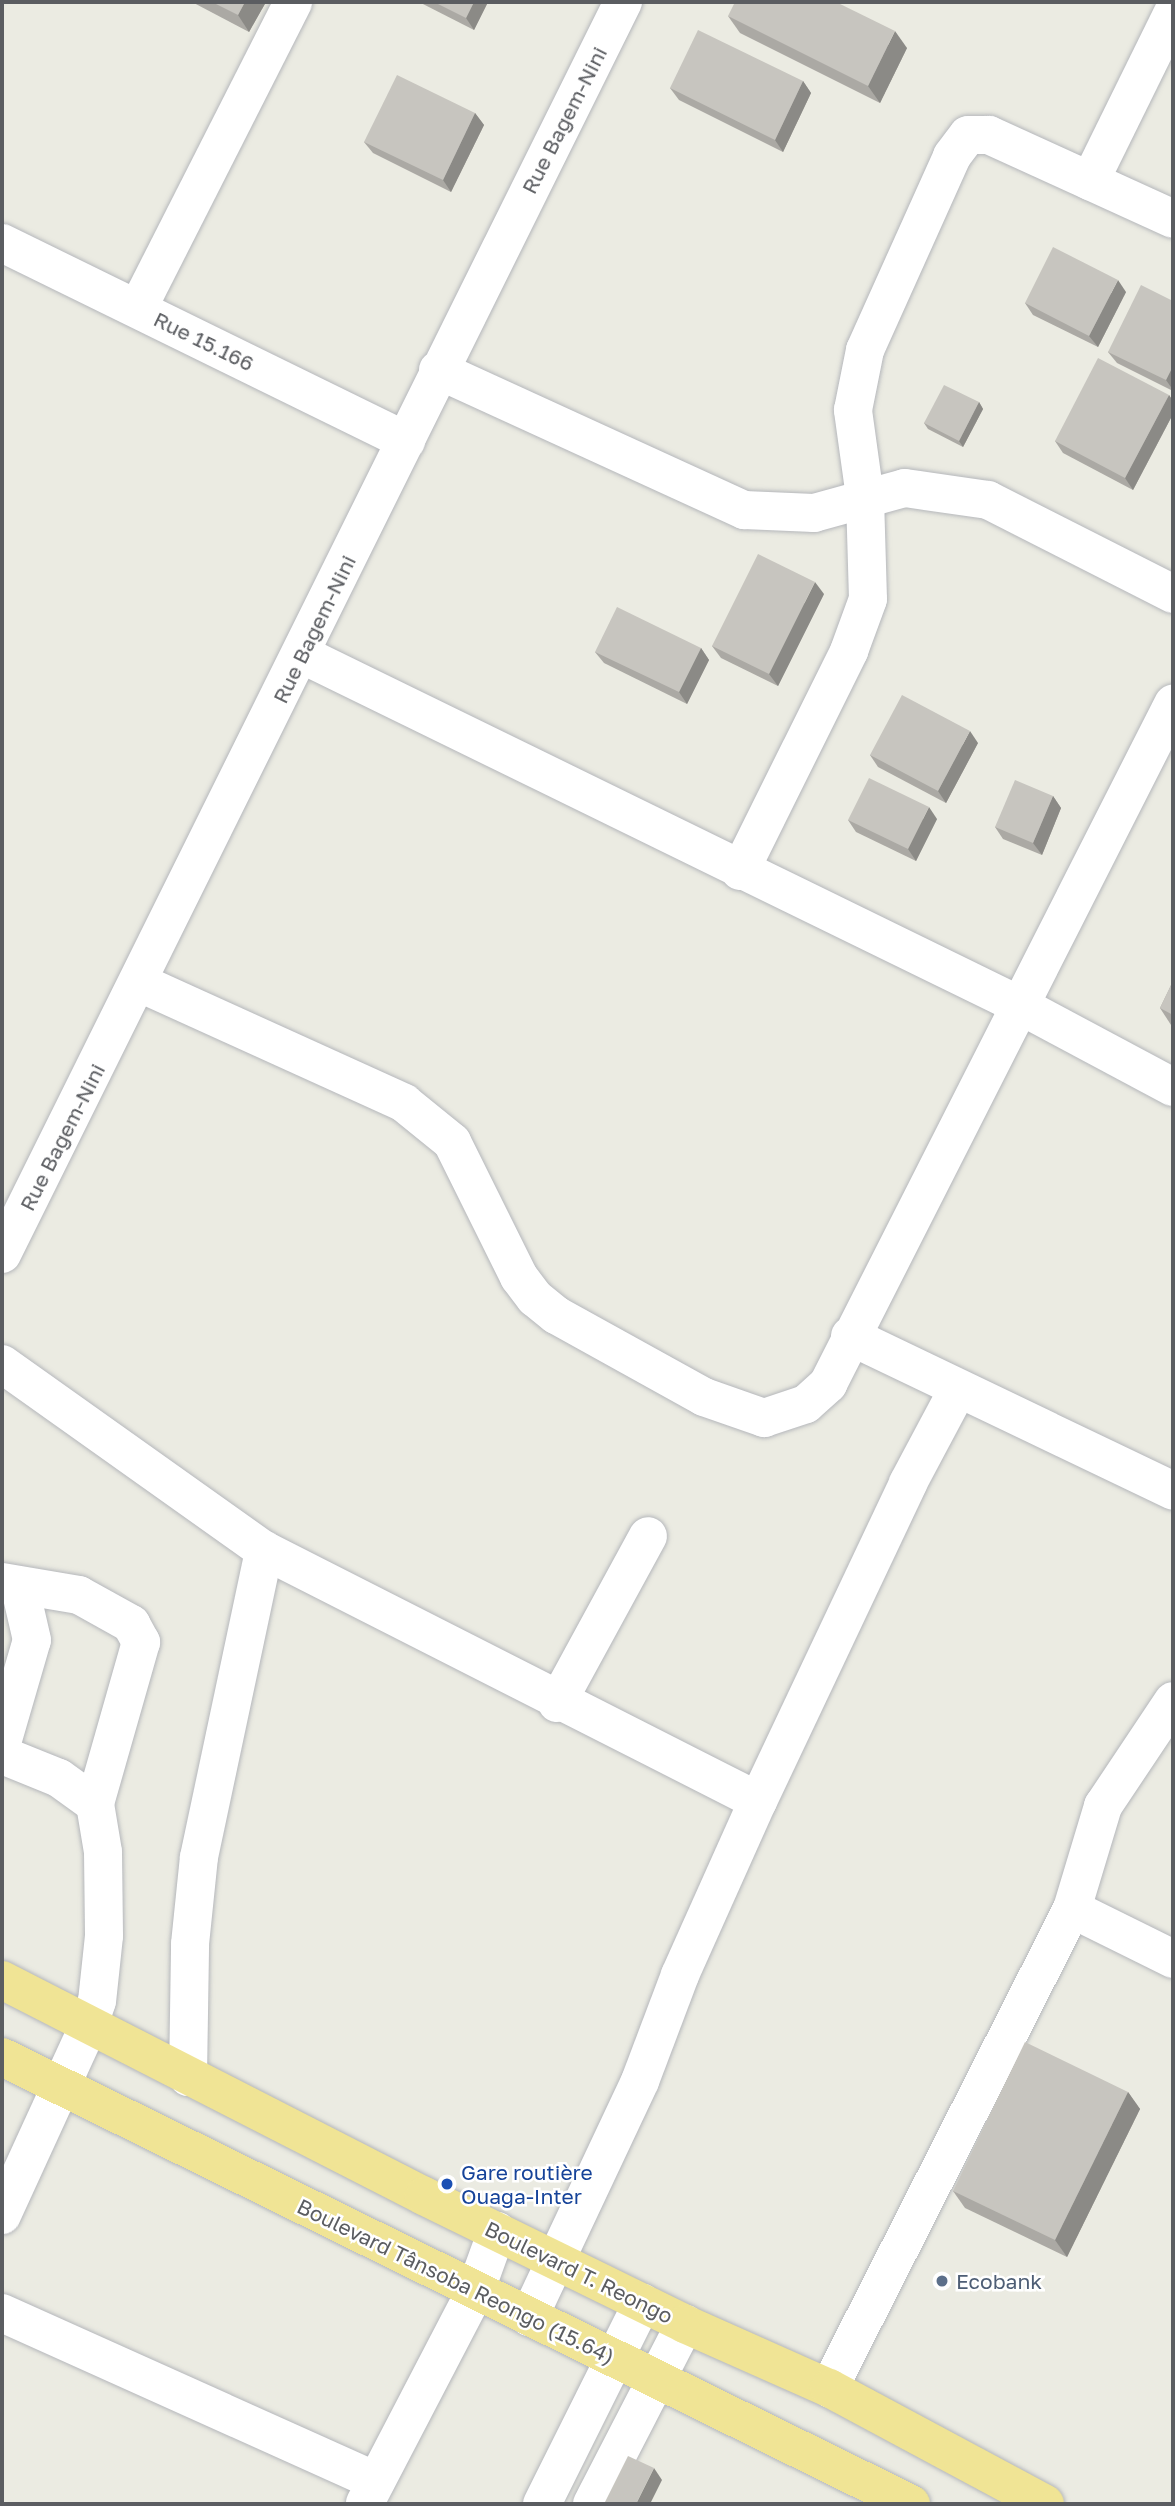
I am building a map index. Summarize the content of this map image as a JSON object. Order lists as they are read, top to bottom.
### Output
{
  "streets": {
    "highway": ["Boulevard T. Reongo", "Boulevard Tânsoba Reongo (15.64)"],
    "street": ["Rue Bagem-Nini", "Rue 15.166"]
  },
  "crossings": [
    ["Rue Bagem-Nini", "Rue 15.166"]
  ],
  "places": ["Gare routière Ouaga-Inter", "Ecobank"]
}
